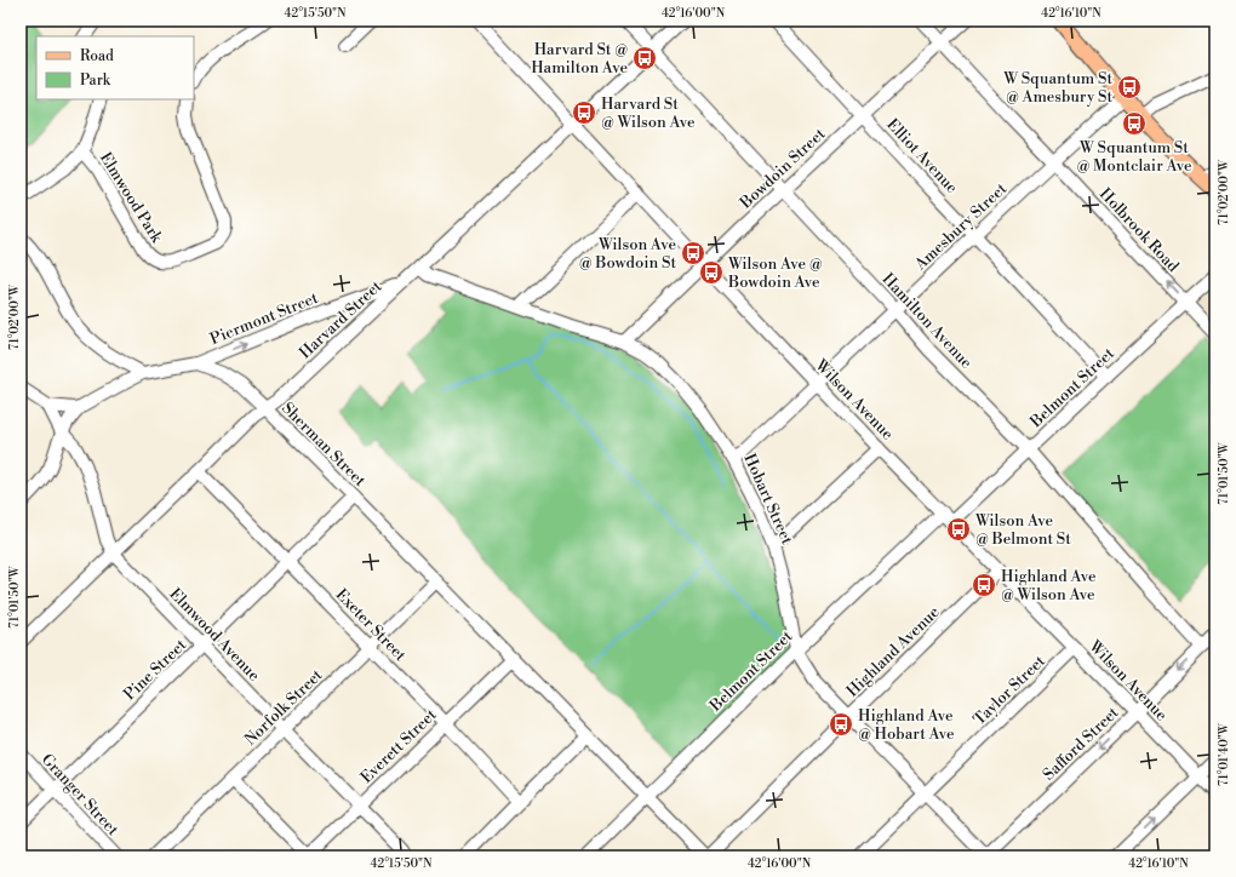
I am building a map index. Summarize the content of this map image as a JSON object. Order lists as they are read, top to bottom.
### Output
{
  "streets": {
    "street": [
      "Elliot Avenue",
      "Bowdoin Street",
      "Elmwood Park",
      "Amesbury Street",
      "Holbrook Road",
      "Piermont Street",
      "Harvard Street",
      "Hamilton Avenue",
      "Belmont Street",
      "Wilson Avenue",
      "Sherman Street",
      "Hobart Street",
      "Exeter Street",
      "Elmwood Avenue",
      "Highland Avenue",
      "Pine Street",
      "Taylor Street",
      "Norfolk Street",
      "Safford Street",
      "Everett Street",
      "Granger Street"
    ]
  },
  "crossings": [
    ["Elliot Avenue", "Bowdoin Street"],
    ["Elliot Avenue", "Amesbury Street"],
    ["Elliot Avenue", "Belmont Street"],
    ["Bowdoin Street", "Holbrook Road"],
    ["Bowdoin Street", "Hamilton Avenue"],
    ["Bowdoin Street", "Wilson Avenue"],
    ["Bowdoin Street", "Hobart Street"],
    ["Amesbury Street", "Holbrook Road"],
    ["Amesbury Street", "Hamilton Avenue"],
    ["Amesbury Street", "Wilson Avenue"],
    ["Amesbury Street", "Hobart Street"],
    ["Holbrook Road", "Belmont Street"],
    ["Piermont Street", "Harvard Street"],
    ["Piermont Street", "Sherman Street"],
    ["Harvard Street", "Hamilton Avenue"],
    ["Harvard Street", "Wilson Avenue"],
    ["Harvard Street", "Sherman Street"],
    ["Harvard Street", "Hobart Street"],
    ["Harvard Street", "Exeter Street"],
    ["Harvard Street", "Elmwood Avenue"],
    ["Hamilton Avenue", "Belmont Street"],
    ["Hamilton Avenue", "Safford Street"],
    ["Belmont Street", "Wilson Avenue"],
    ["Belmont Street", "Sherman Street"],
    ["Belmont Street", "Hobart Street"],
    ["Wilson Avenue", "Highland Avenue"],
    ["Wilson Avenue", "Taylor Street"],
    ["Wilson Avenue", "Safford Street"],
    ["Sherman Street", "Highland Avenue"],
    ["Sherman Street", "Pine Street"],
    ["Sherman Street", "Norfolk Street"],
    ["Sherman Street", "Everett Street"],
    ["Hobart Street", "Highland Avenue"],
    ["Hobart Street", "Taylor Street"],
    ["Hobart Street", "Safford Street"],
    ["Exeter Street", "Pine Street"],
    ["Exeter Street", "Norfolk Street"],
    ["Exeter Street", "Everett Street"],
    ["Elmwood Avenue", "Pine Street"],
    ["Elmwood Avenue", "Norfolk Street"],
    ["Elmwood Avenue", "Everett Street"],
    ["Pine Street", "Granger Street"]
  ],
  "one_way": ["Holbrook Road", "Piermont Street"],
  "places": {
    "bus stop": [
      "Harvard St @ Hamilton Ave",
      "W Squantum St @ Amesbury St",
      "Harvard St @ Wilson Ave",
      "W Squantum St @ Montclair Ave",
      "Wilson Ave @ Bowdoin St",
      "Wilson Ave @ Bowdoin Ave",
      "Wilson Ave @ Belmont St",
      "Highland Ave @ Wilson Ave",
      "Highland Ave @ Hobart Ave"
    ]
  },
  "legend": ["Road", "Park"],
  "coordinates": [
    "42°15'50\"N",
    "42°16'00\"N",
    "42°16'10\"N",
    "71°02'00\"W",
    "71°01'50\"W",
    "71°01'40\"W"
  ]
}
